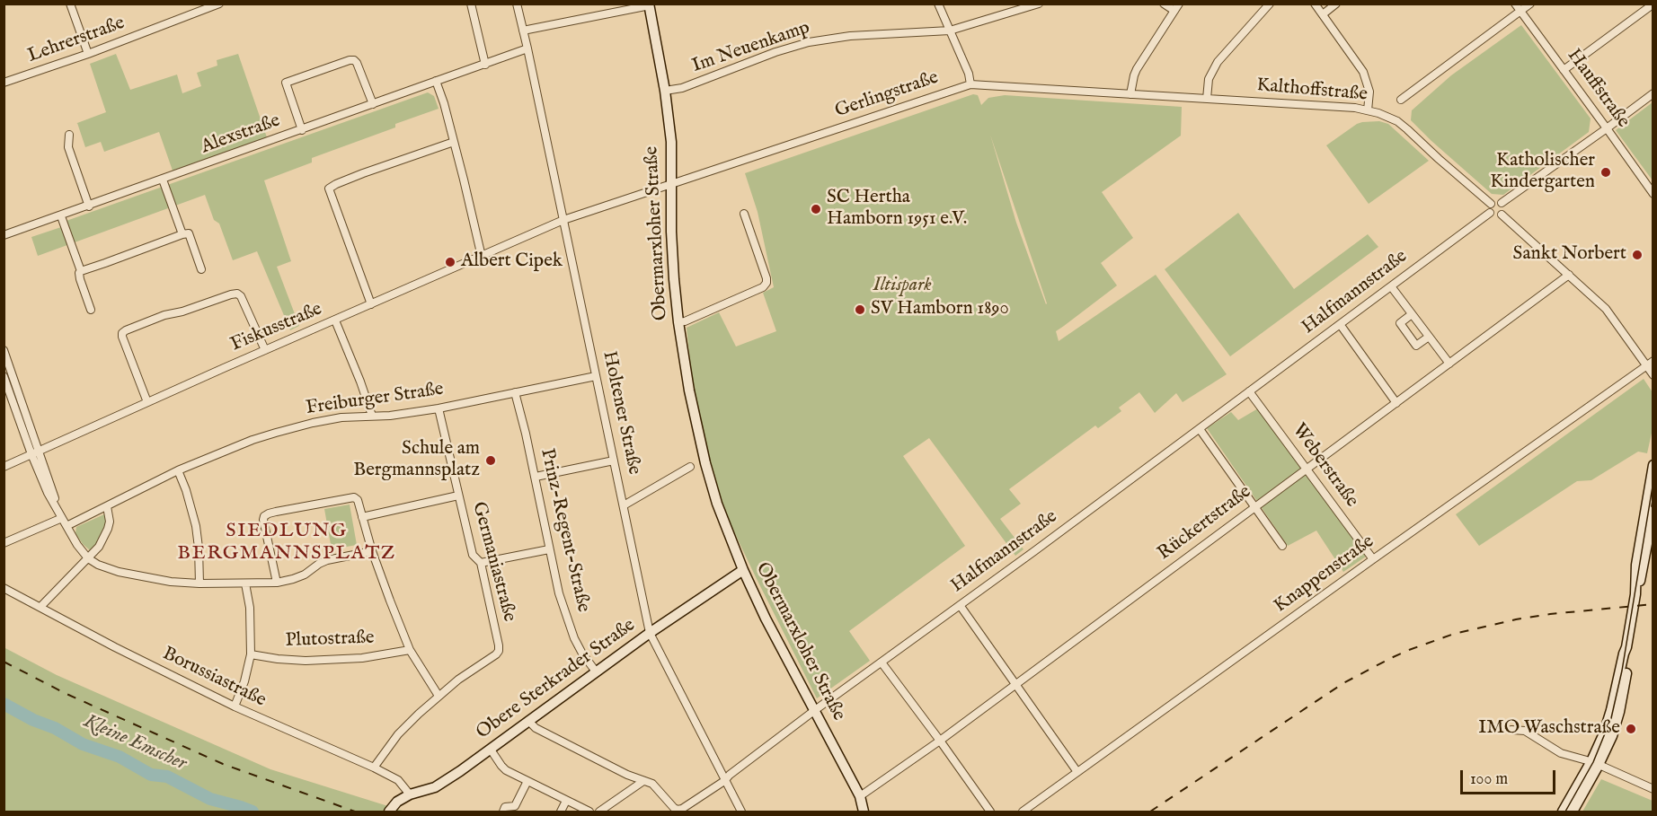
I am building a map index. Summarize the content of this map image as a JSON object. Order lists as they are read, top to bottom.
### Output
{
  "streets": {
    "street": [
      "Lehrerstraße",
      "Im Neuenkamp",
      "Hauffstraße",
      "Kalthoffstraße",
      "Gerlingstraße",
      "Alexstraße",
      "Obermarxloher Straße",
      "Halfmannstraße",
      "Fiskusstraße",
      "Freiburger Straße",
      "Holtener Straße",
      "Weberstraße",
      "Rückertstraße",
      "Prinz-Regent-Straße",
      "Germaniastraße",
      "Knappenstraße",
      "Plutostraße",
      "Borussiastraße",
      "Obere Sterkrader Straße"
    ]
  },
  "crossings": [
    ["Im Neuenkamp", "Obermarxloher Straße"],
    ["Kalthoffstraße", "Gerlingstraße"],
    ["Kalthoffstraße", "Halfmannstraße"],
    ["Gerlingstraße", "Obermarxloher Straße"],
    ["Gerlingstraße", "Fiskusstraße"],
    ["Gerlingstraße", "Holtener Straße"],
    ["Alexstraße", "Holtener Straße"],
    ["Obermarxloher Straße", "Halfmannstraße"],
    ["Obermarxloher Straße", "Rückertstraße"],
    ["Obermarxloher Straße", "Obere Sterkrader Straße"],
    ["Halfmannstraße", "Holtener Straße"],
    ["Halfmannstraße", "Weberstraße"],
    ["Halfmannstraße", "Obere Sterkrader Straße"],
    ["Fiskusstraße", "Holtener Straße"],
    ["Freiburger Straße", "Holtener Straße"],
    ["Freiburger Straße", "Prinz-Regent-Straße"],
    ["Freiburger Straße", "Germaniastraße"],
    ["Holtener Straße", "Obere Sterkrader Straße"],
    ["Weberstraße", "Rückertstraße"],
    ["Weberstraße", "Knappenstraße"],
    ["Prinz-Regent-Straße", "Obere Sterkrader Straße"],
    ["Germaniastraße", "Borussiastraße"],
    ["Borussiastraße", "Obere Sterkrader Straße"]
  ],
  "districts": ["SIEDLUNG BERGMANNSPLATZ"],
  "water": ["Kleine Emscher"],
  "parks": ["Iltispark"],
  "places": [
    "Katholischer Kindergarten",
    "SC Hertha Hamborn 1951 e.V.",
    "Sankt Norbert",
    "Albert Cipek",
    "SV Hamborn 1890",
    "Schule am Bergmannsplatz",
    "IMO Waschstraße"
  ],
  "scale_bar": "100 m"
}
